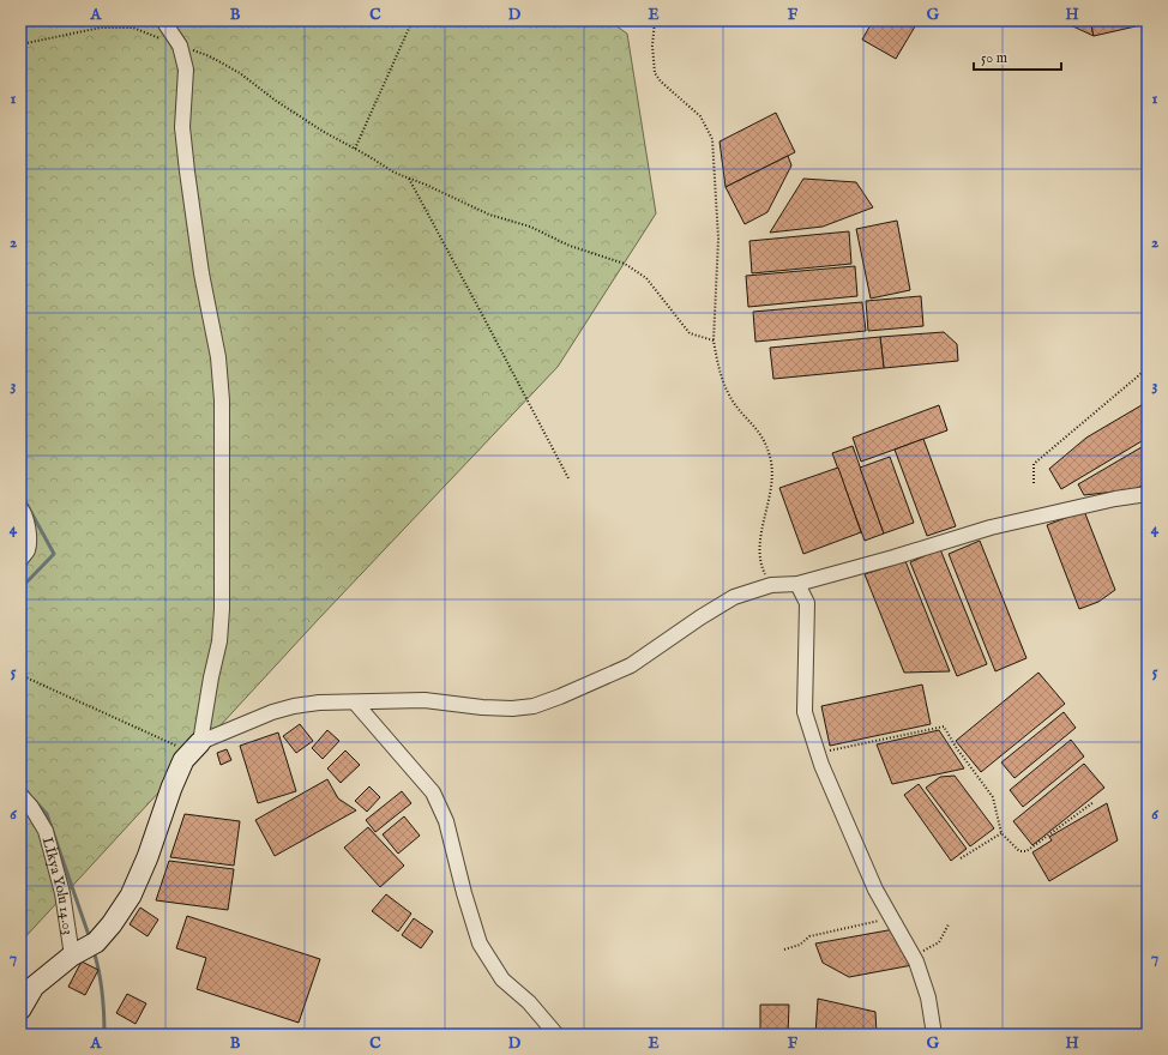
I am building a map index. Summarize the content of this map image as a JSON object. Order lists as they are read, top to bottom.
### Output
{
  "streets": {
    "street": ["Lİkya Yolu 14.03"]
  },
  "scale_bar": "50 m",
  "grid": {
    "columns": [
      "A",
      "B",
      "C",
      "D",
      "E",
      "F",
      "G",
      "H"
    ],
    "rows": [
      "1",
      "2",
      "3",
      "4",
      "5",
      "6",
      "7"
    ]
  }
}
